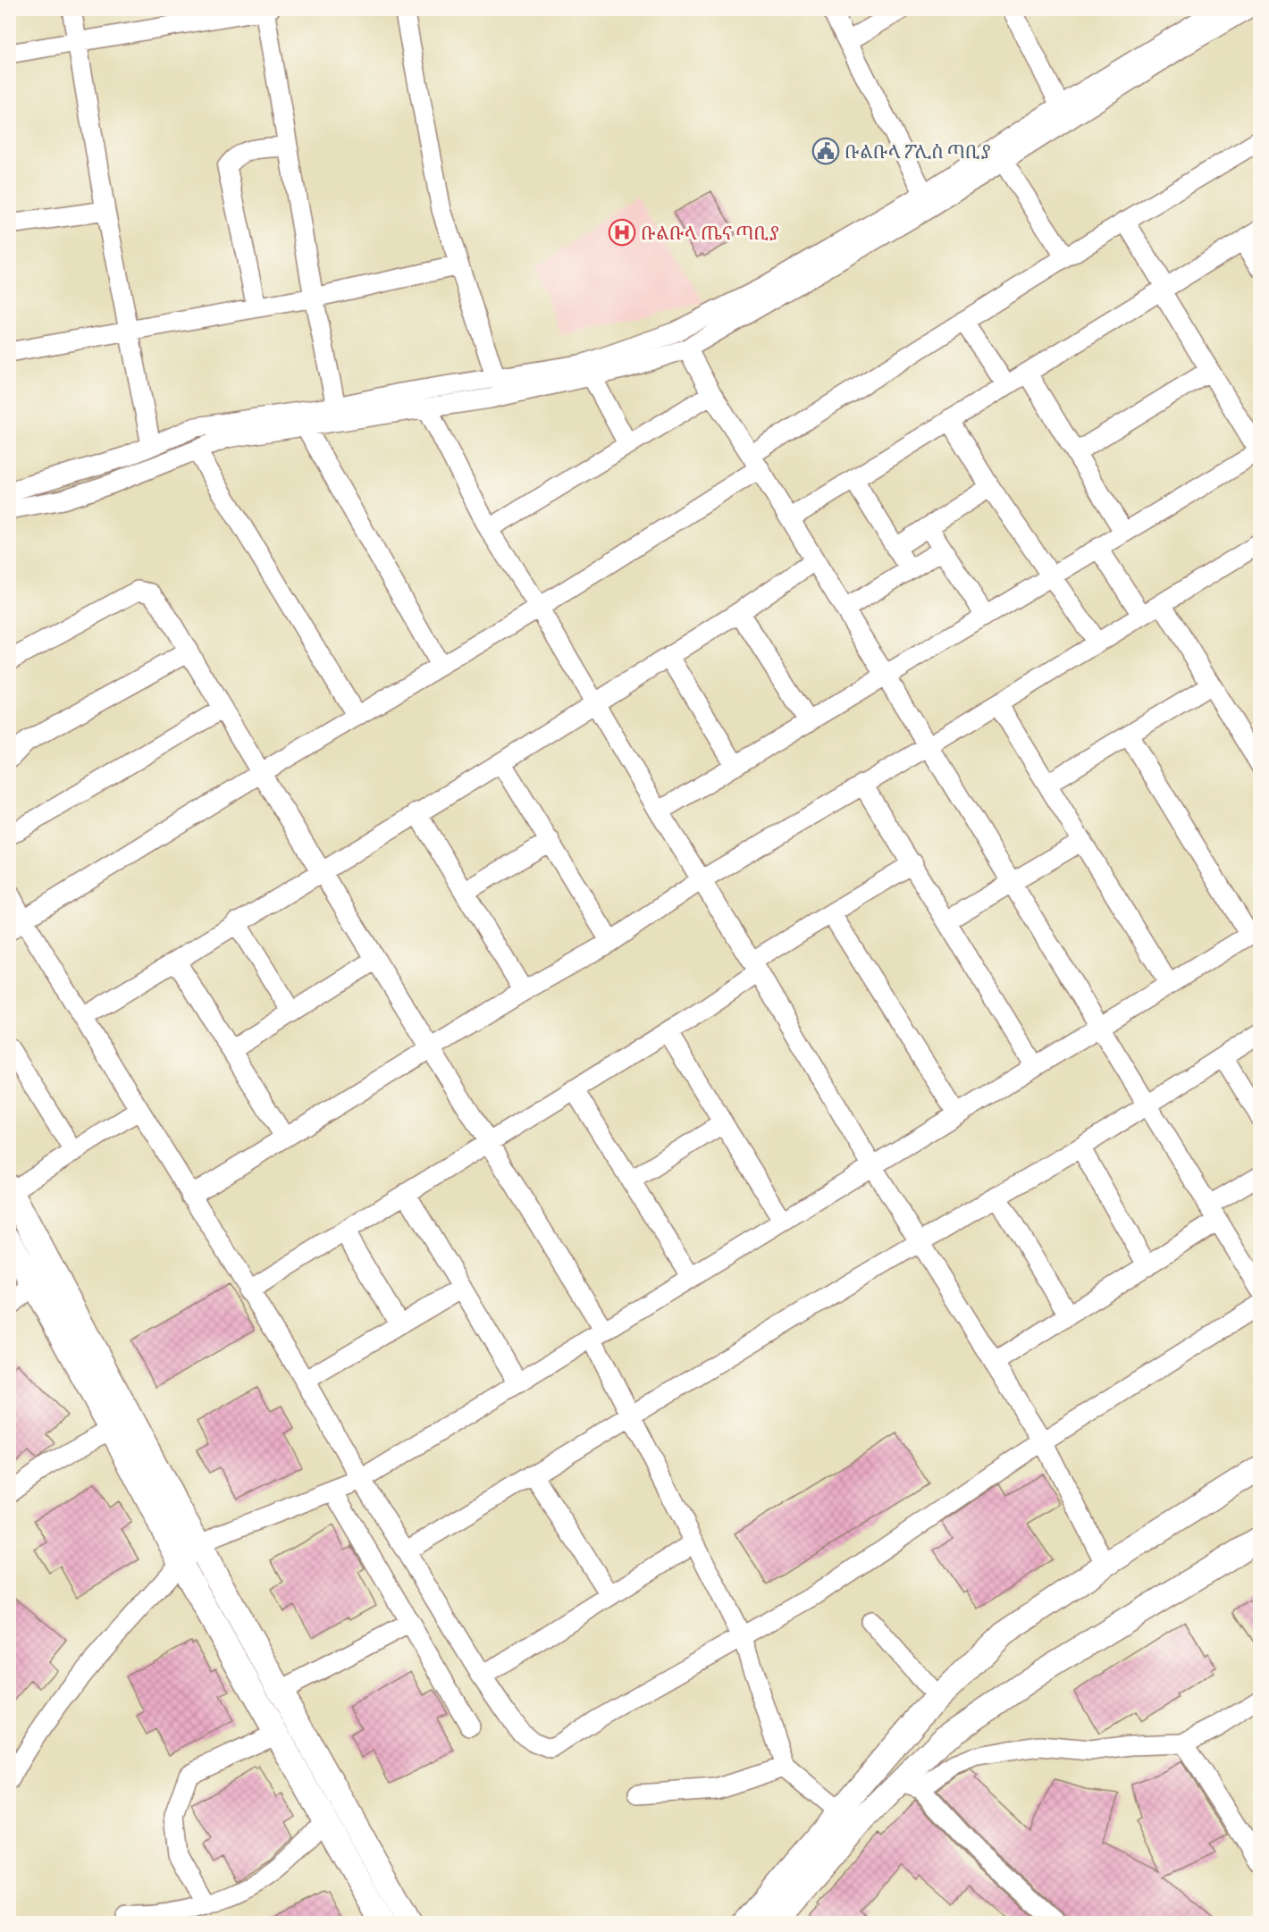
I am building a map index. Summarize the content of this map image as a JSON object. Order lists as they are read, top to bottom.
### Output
{
  "places": {
    "public building": ["ቡልቡላ ፖሊስ ጣቢያ"],
    "hospital": ["ቡልቡላ ጤና ጣቢያ"]
  }
}
